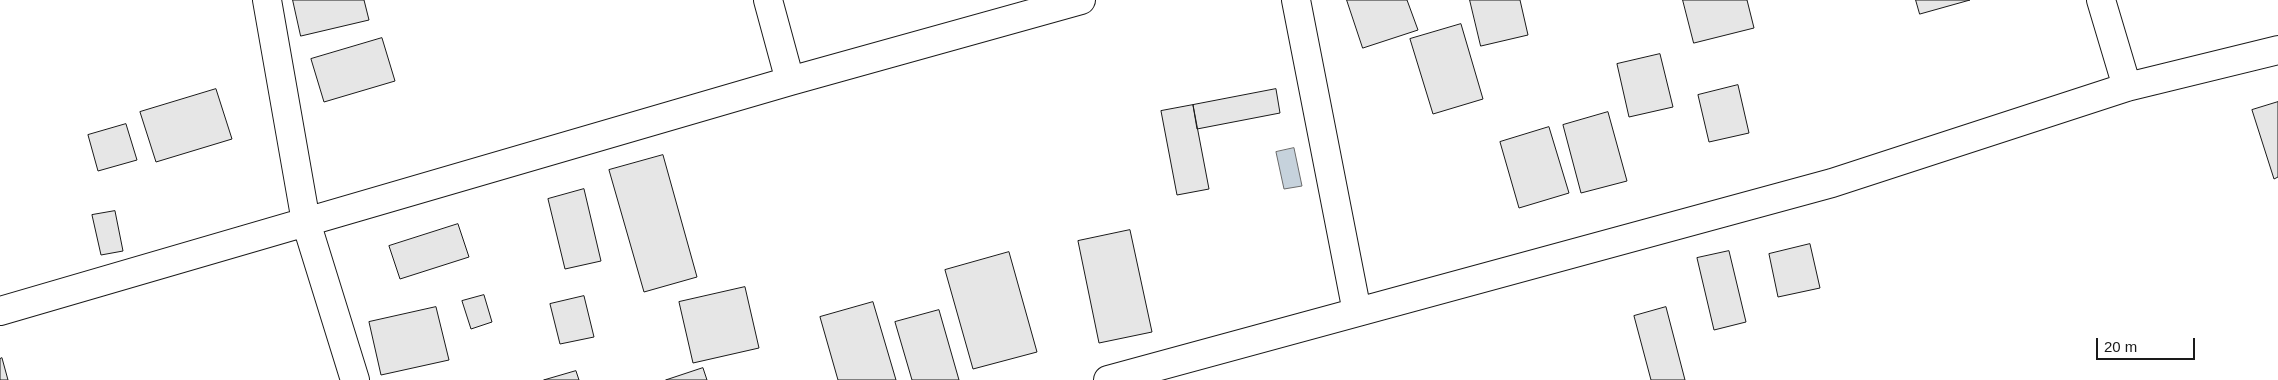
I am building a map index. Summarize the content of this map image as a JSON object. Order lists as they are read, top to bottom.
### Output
{
  "scale_bar": "20 m"
}
